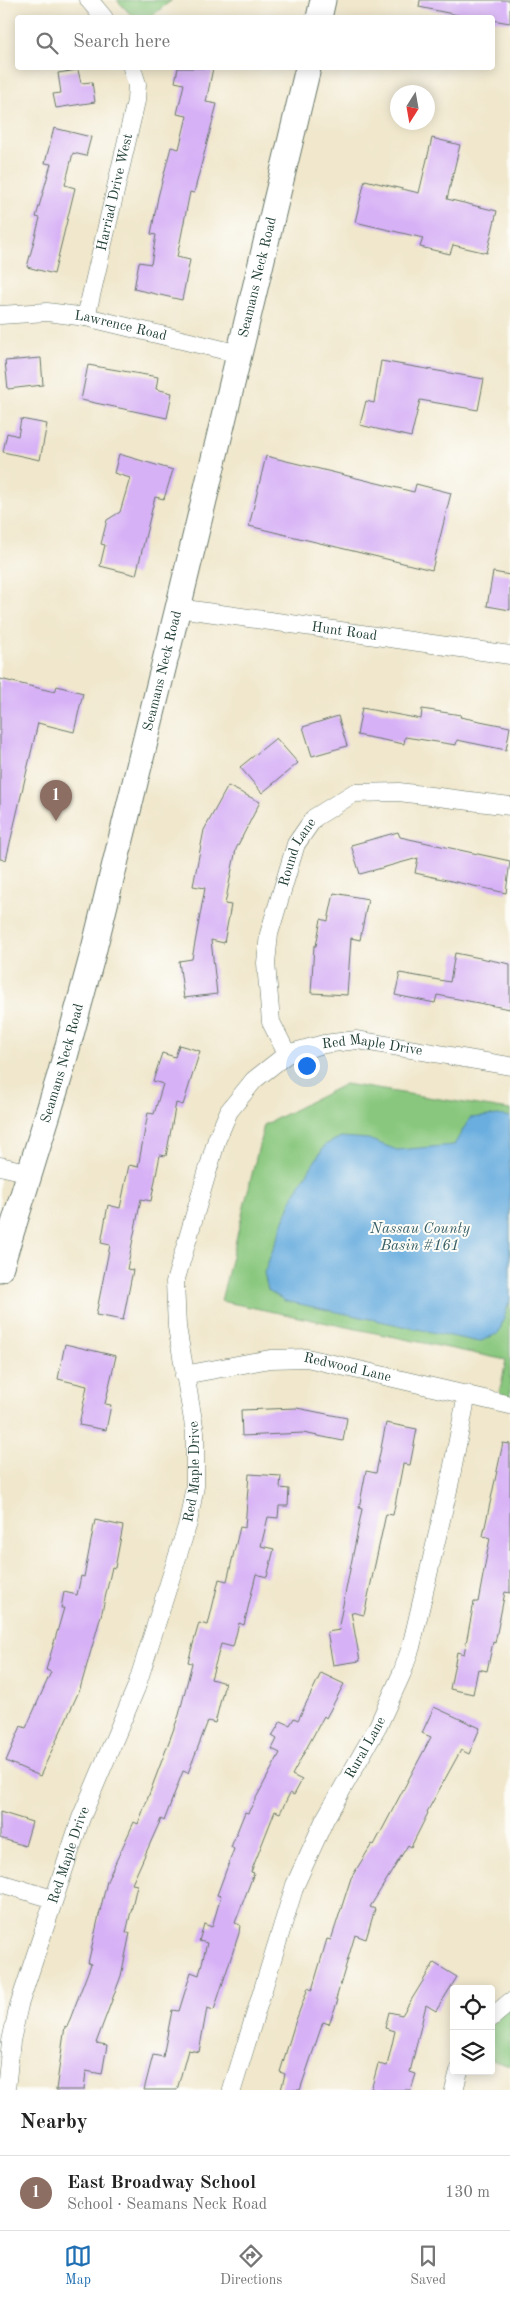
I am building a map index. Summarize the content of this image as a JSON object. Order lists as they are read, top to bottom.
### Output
{
  "streets": {
    "main road": ["Seamans Neck Road"],
    "street": [
      "Harriad Drive West",
      "Lawrence Road",
      "Hunt Road",
      "Round Lane",
      "Red Maple Drive",
      "Redwood Lane",
      "Rural Lane"
    ]
  },
  "crossings": [
    ["Harriad Drive West", "Lawrence Road"],
    ["Seamans Neck Road", "Lawrence Road"],
    ["Seamans Neck Road", "Hunt Road"],
    ["Round Lane", "Red Maple Drive"],
    ["Red Maple Drive", "Redwood Lane"],
    ["Redwood Lane", "Rural Lane"]
  ],
  "water": ["Nassau County Basin #161"],
  "north": "bottom",
  "page": {
    "search": "Search here",
    "pins": "1",
    "heading": "Nearby",
    "list": [
      {
        "mark": "1",
        "name": "East Broadway School",
        "note": "School · Seamans Neck Road",
        "value": "130 m"
      }
    ],
    "nav": ["Map", "Directions", "Saved"]
  }
}
